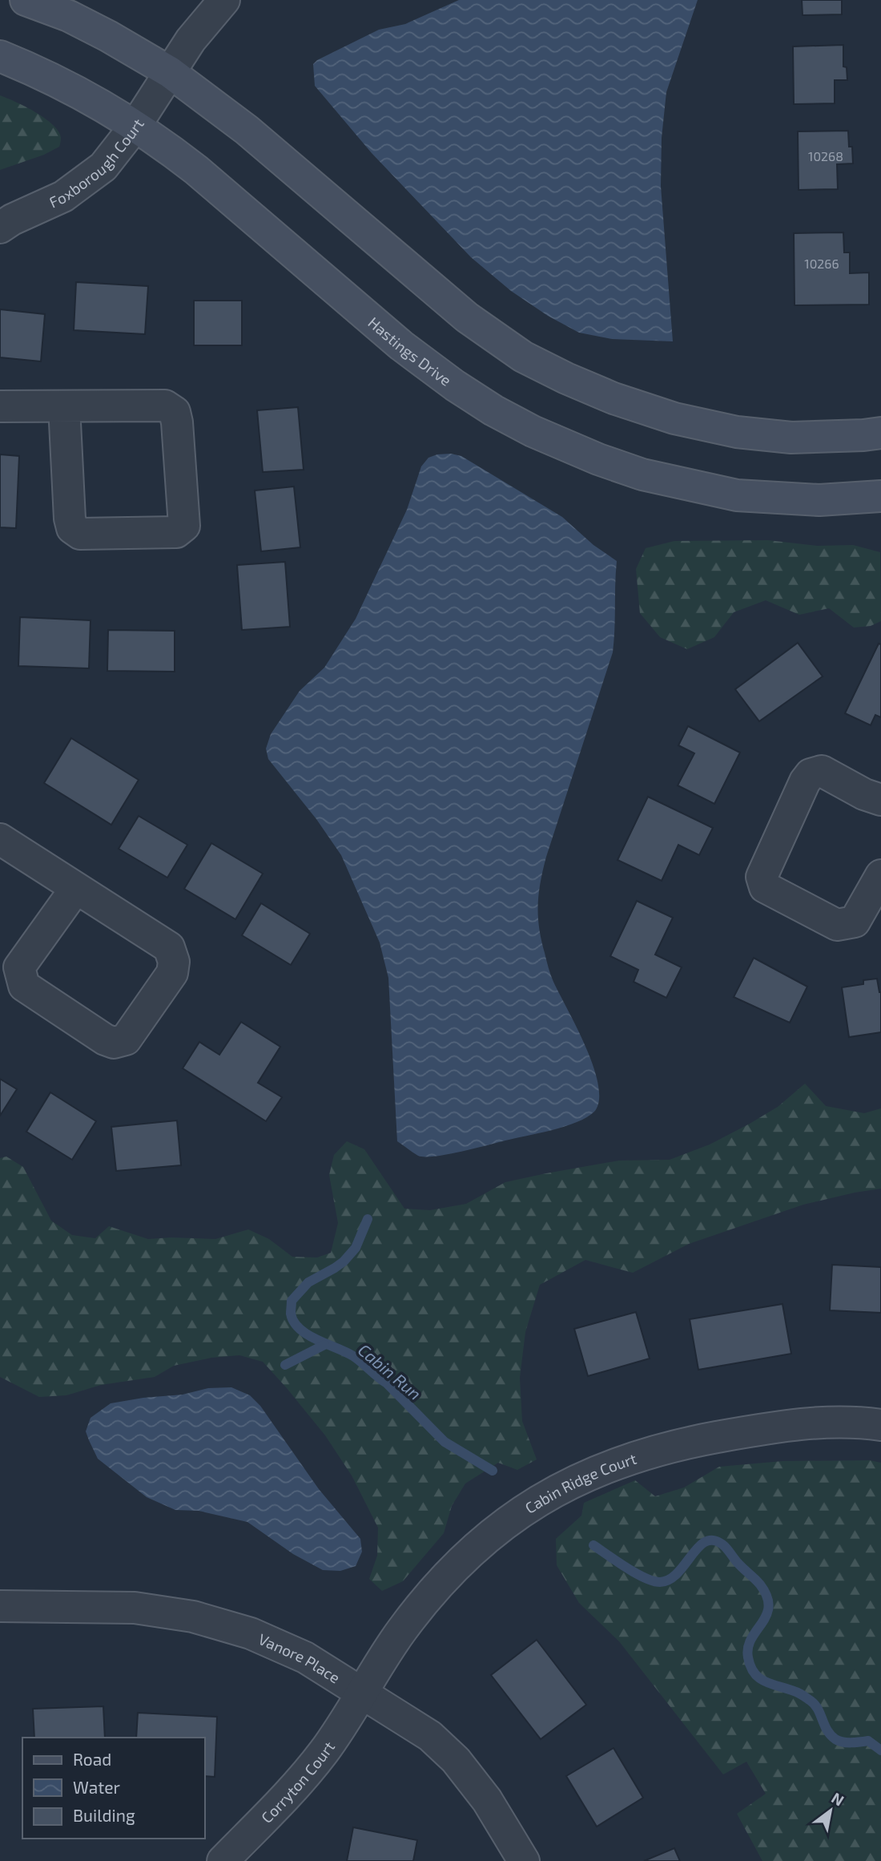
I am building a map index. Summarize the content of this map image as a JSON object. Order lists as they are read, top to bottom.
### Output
{
  "streets": {
    "street": [
      "Foxborough Court",
      "Hastings Drive",
      "Cabin Ridge Court",
      "Vanore Place",
      "Corryton Court"
    ]
  },
  "crossings": [
    ["Foxborough Court", "Hastings Drive"],
    ["Cabin Ridge Court", "Vanore Place"],
    ["Cabin Ridge Court", "Corryton Court"],
    ["Vanore Place", "Corryton Court"]
  ],
  "water": ["Cabin Run"],
  "house_numbers": ["10268", "10266"],
  "legend": ["Road", "Water", "Building"],
  "north": "top right"
}
